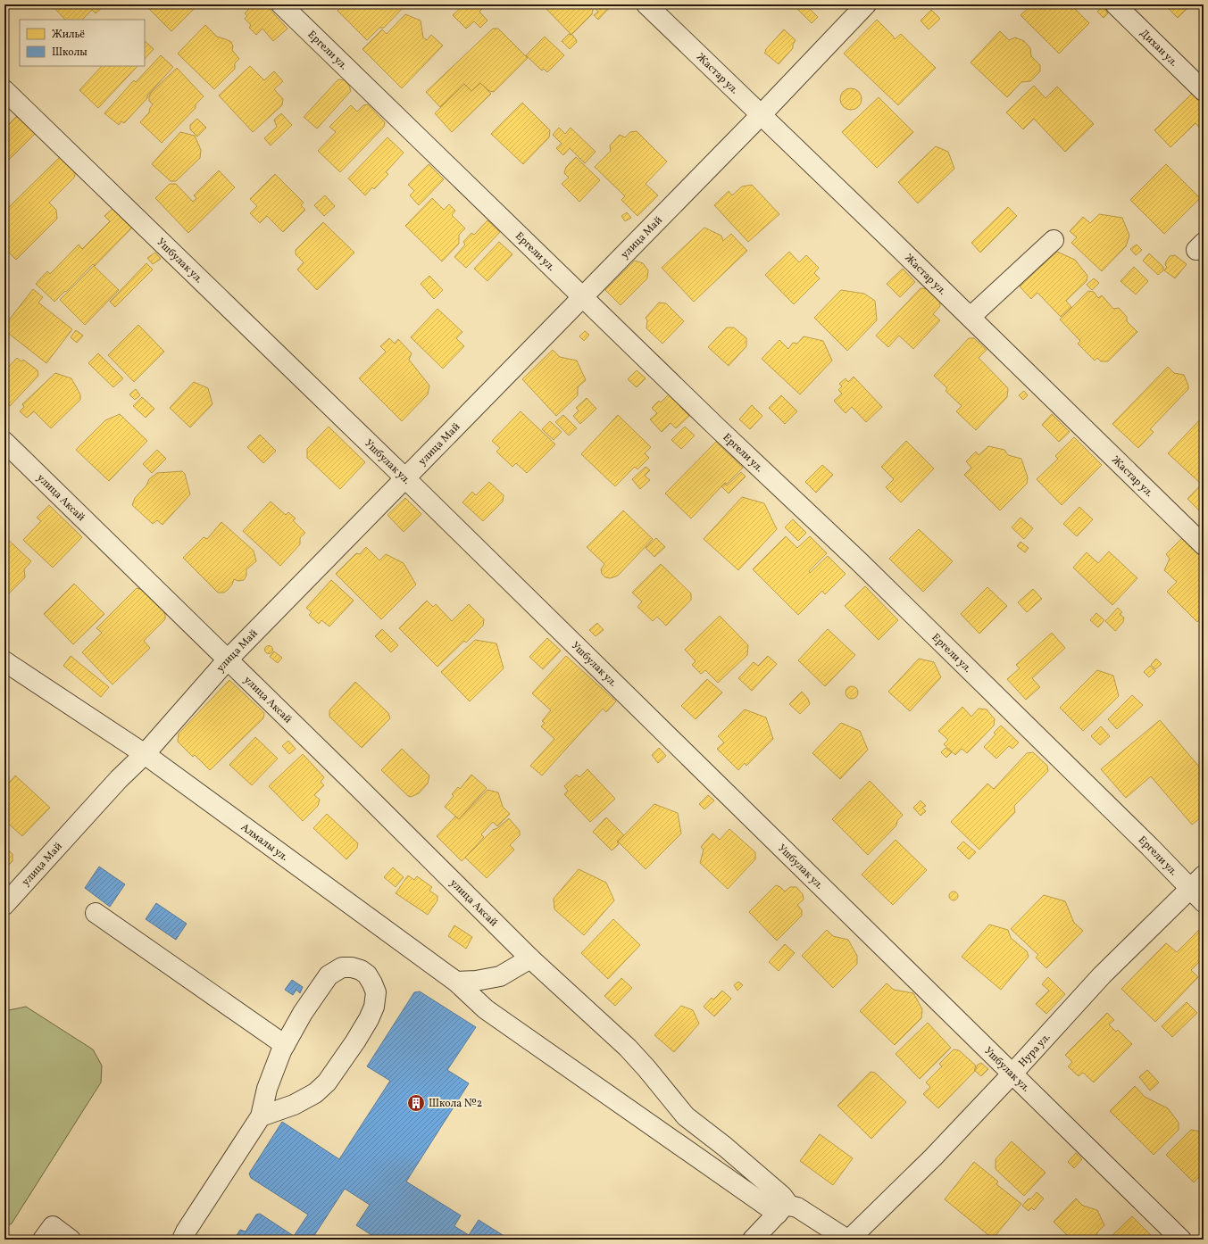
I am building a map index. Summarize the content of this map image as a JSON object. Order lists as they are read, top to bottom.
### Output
{
  "streets": {
    "street": [
      "Дихан ул.",
      "Ергели ул.",
      "Жастар ул.",
      "улица Май",
      "Ушбулак ул.",
      "улица Аксай",
      "Алмалы ул.",
      "Нура ул."
    ]
  },
  "crossings": [
    ["Ергели ул.", "улица Май"],
    ["Ергели ул.", "Нура ул."],
    ["Жастар ул.", "улица Май"],
    ["улица Май", "Ушбулак ул."],
    ["улица Май", "улица Аксай"],
    ["улица Май", "Алмалы ул."],
    ["Ушбулак ул.", "Нура ул."],
    ["улица Аксай", "Алмалы ул."]
  ],
  "places": {
    "building": ["Школа №2"]
  },
  "legend": ["Жильё", "Школы"]
}
